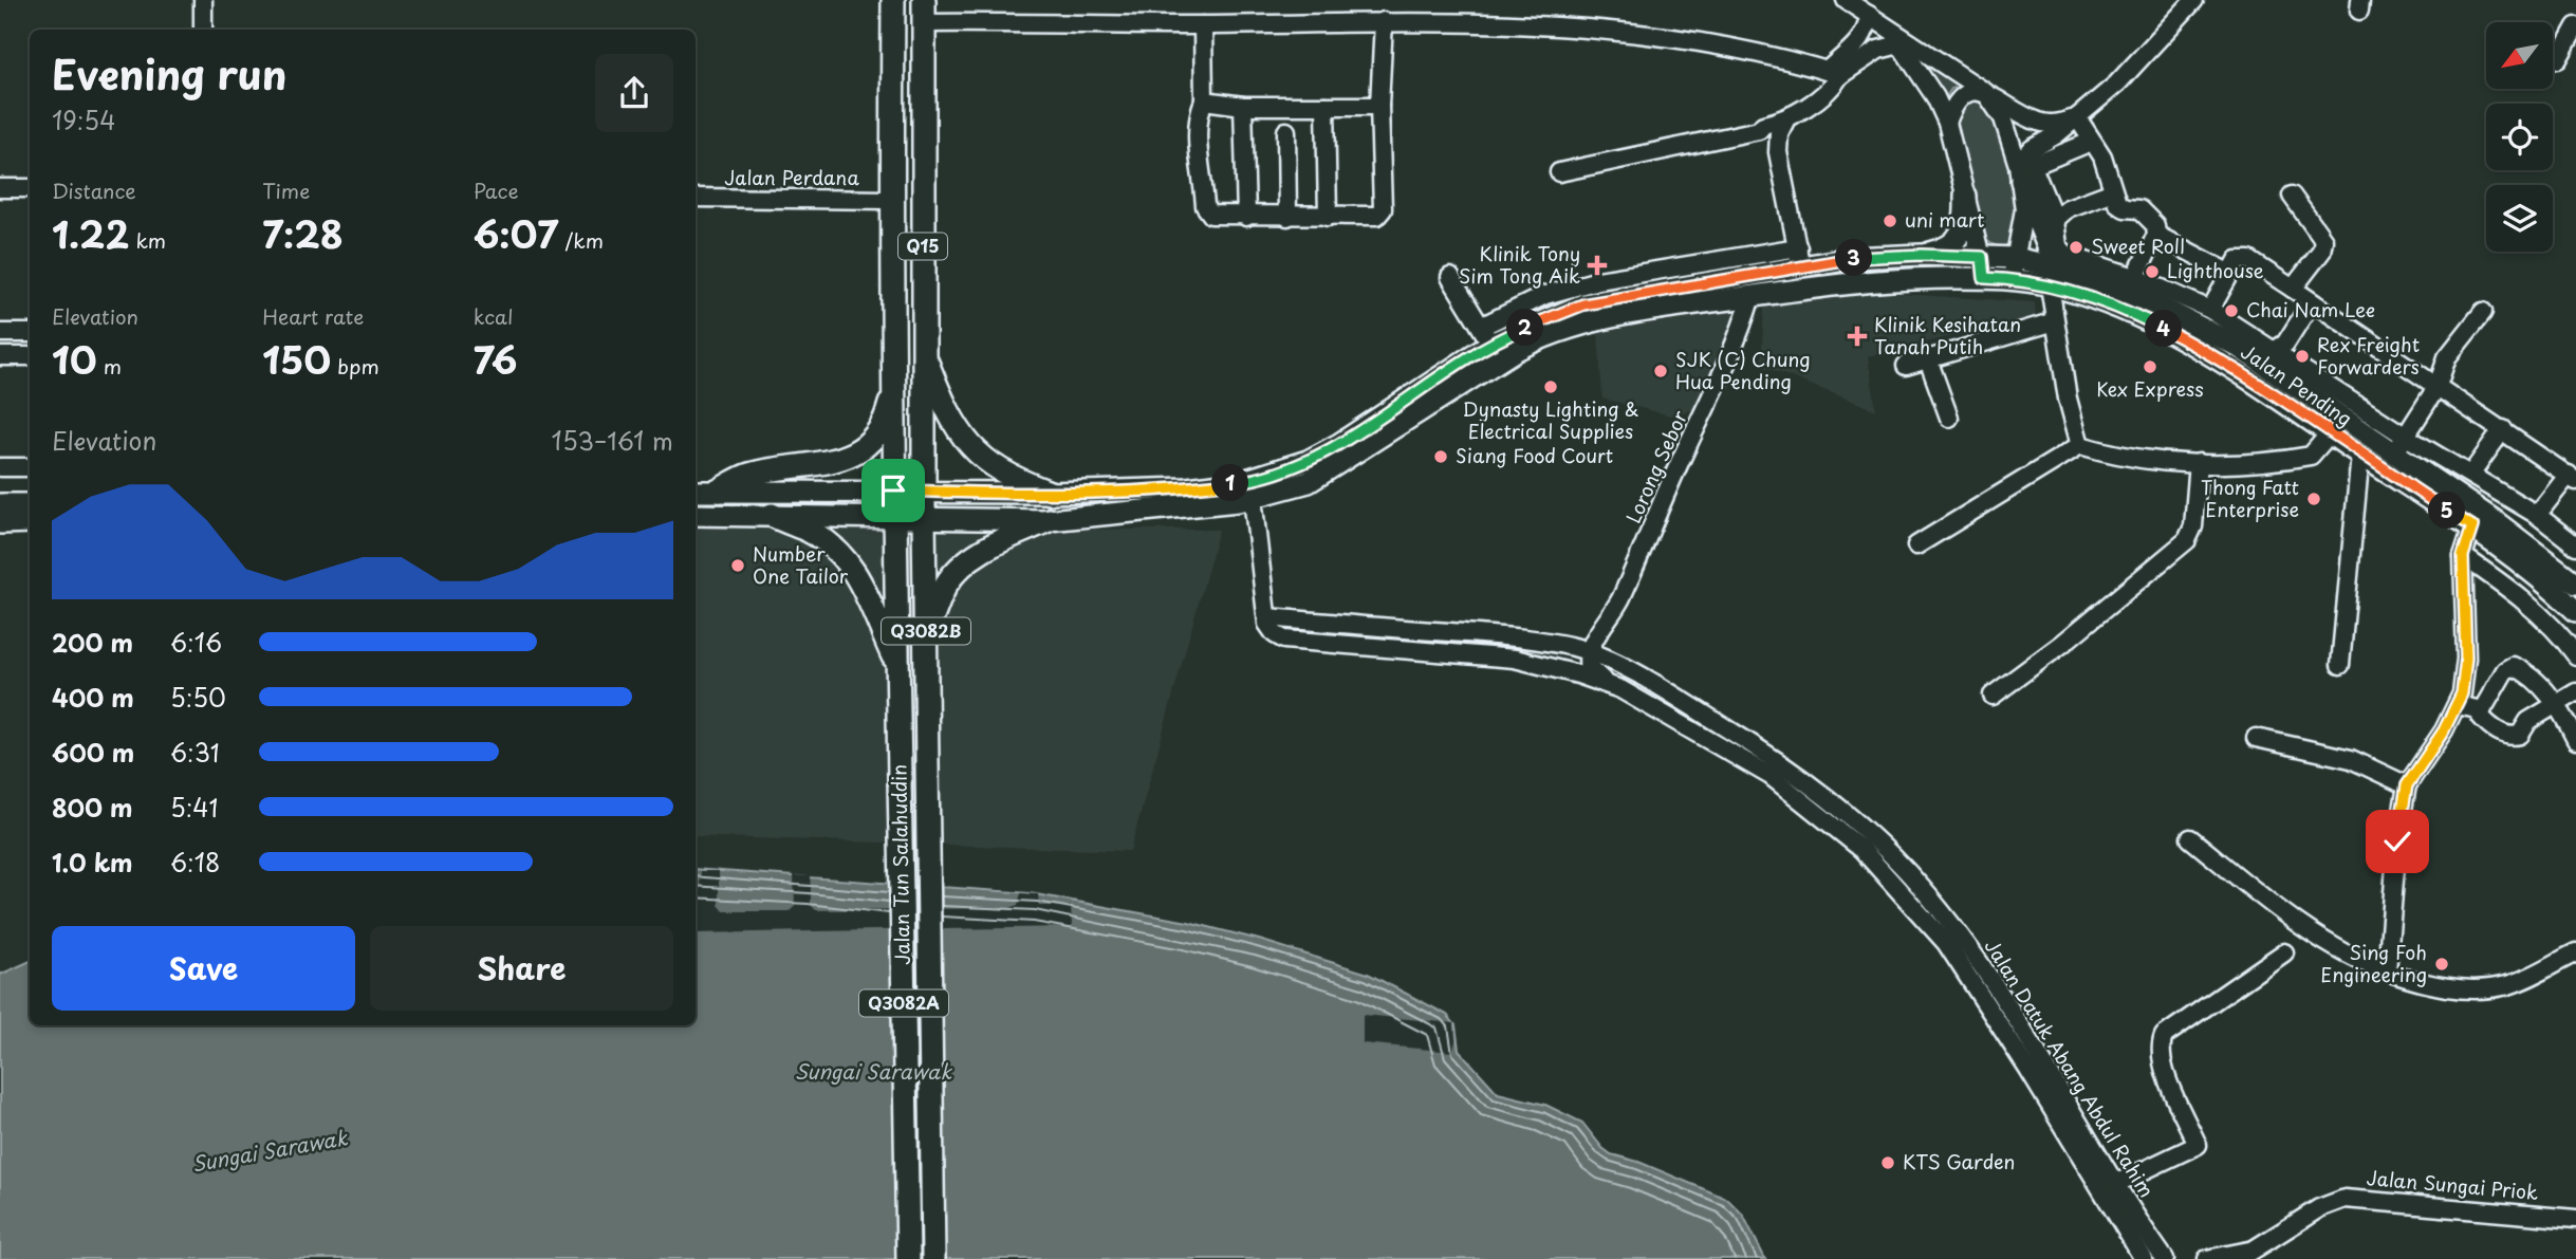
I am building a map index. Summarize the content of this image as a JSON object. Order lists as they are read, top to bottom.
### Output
{
  "streets": {
    "highway": [
      "Q15",
      "Q3082B",
      "Jalan Tun Salahuddin",
      "Q3082A"
    ],
    "main road": ["Jalan Pending"],
    "street": [
      "Jalan Perdana",
      "Lorong Sebor",
      "Jalan Datuk Abang Abdul Rahim",
      "Jalan Sungai Priok"
    ]
  },
  "crossings": [
    ["Jalan Perdana", "Q15"],
    ["Q15", "Jalan Pending"],
    ["Q15", "Jalan Tun Salahuddin"],
    ["Jalan Pending", "Lorong Sebor"],
    ["Jalan Pending", "Jalan Tun Salahuddin"]
  ],
  "water": ["Sungai Sarawak"],
  "places": {
    "other": [
      "uni mart",
      "Sweet Roll",
      "Lighthouse",
      "Chai Nam Lee",
      "Rex Freight Forwarders",
      "Kex Express",
      "SJK (C) Chung Hua Pending",
      "Dynasty Lighting & Electrical Supplies",
      "Siang Food Court",
      "Thong Fatt Enterprise",
      "Number One Tailor",
      "Sing Foh Engineering",
      "KTS Garden"
    ],
    "health": ["Klinik Tony Sim Tong Aik", "Klinik Kesihatan Tanah Putih"]
  },
  "north": "bottom left",
  "page": {
    "heading": ["Evening run", "19:54"],
    "stats": [
      ["Distance", "1.22 km"],
      ["Time", "7:28"],
      ["Pace", "6:07 /km"],
      ["Elevation", "10 m"],
      ["Heart rate", "150 bpm"],
      ["kcal", "76"]
    ],
    "pins": [
      "3",
      "2",
      "4",
      "1",
      "5"
    ],
    "chart": ["Elevation", "153–161 m"],
    "list": [
      {
        "name": "200 m",
        "note": "6:16"
      },
      {
        "name": "400 m",
        "note": "5:50"
      },
      {
        "name": "600 m",
        "note": "6:31"
      },
      {
        "name": "800 m",
        "note": "5:41"
      },
      {
        "name": "1.0 km",
        "note": "6:18"
      }
    ],
    "buttons": ["Save", "Share"]
  }
}
